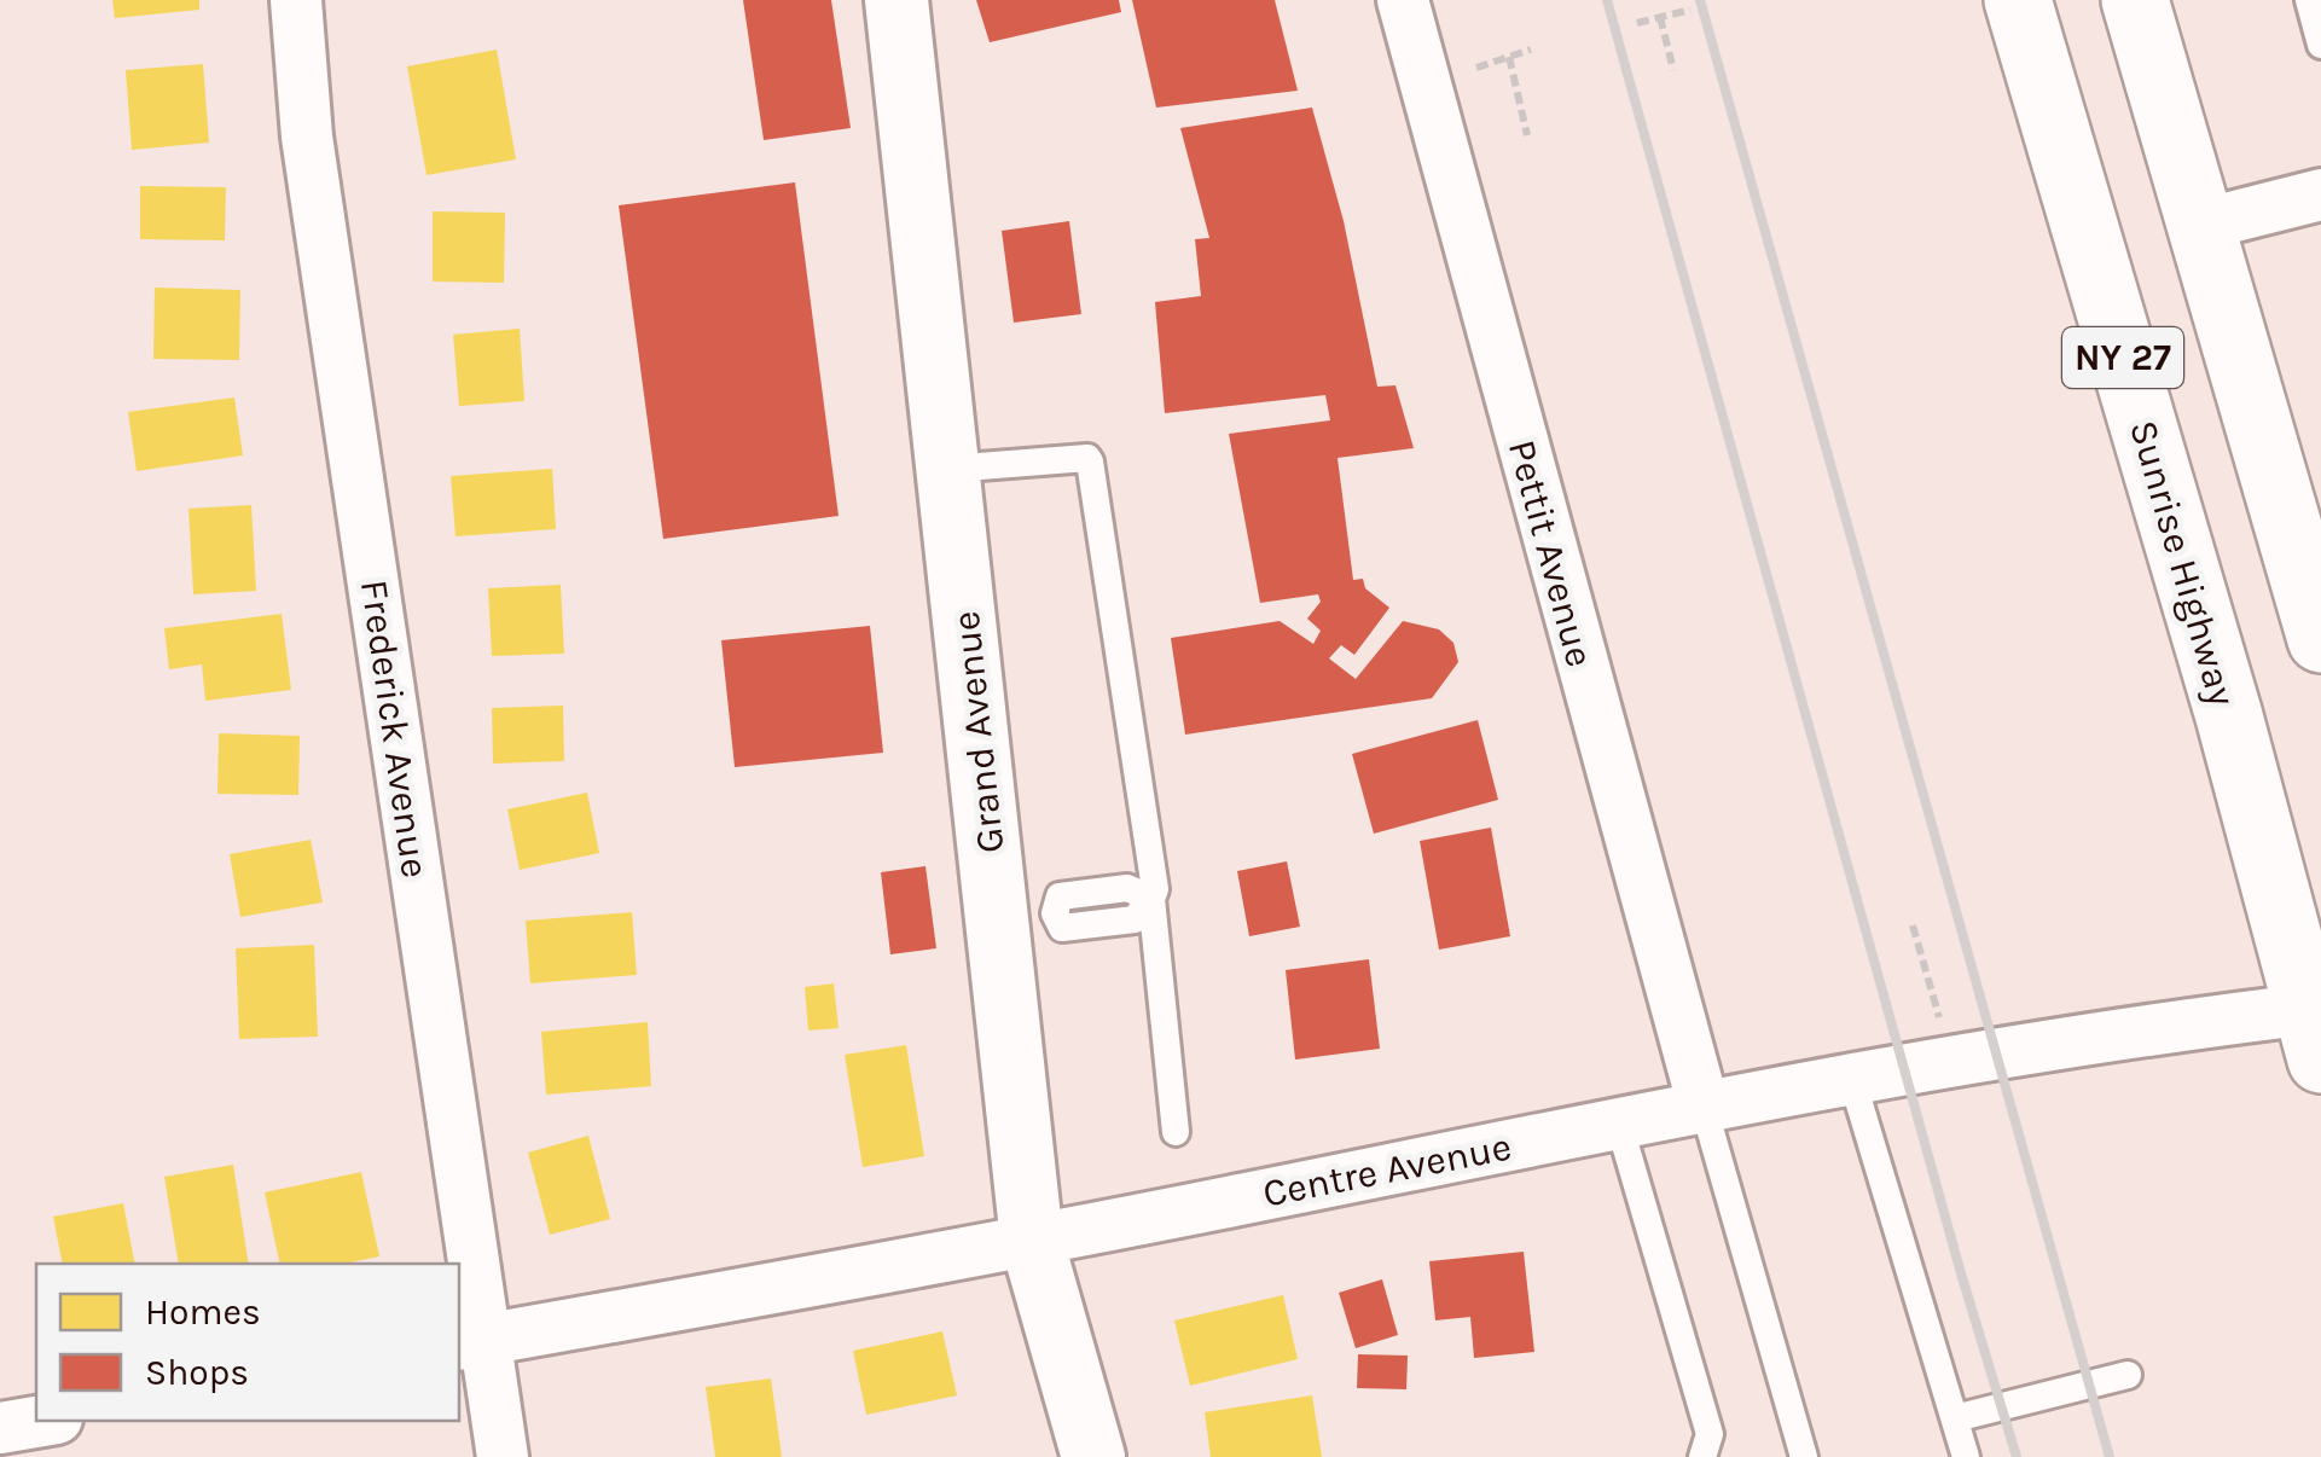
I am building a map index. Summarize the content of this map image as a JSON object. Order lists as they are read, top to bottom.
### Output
{
  "streets": {
    "highway": ["NY 27", "Sunrise Highway"],
    "street": [
      "Pettit Avenue",
      "Frederick Avenue",
      "Grand Avenue",
      "Centre Avenue"
    ]
  },
  "crossings": [
    ["Pettit Avenue", "Centre Avenue"],
    ["Sunrise Highway", "Centre Avenue"],
    ["Frederick Avenue", "Centre Avenue"],
    ["Grand Avenue", "Centre Avenue"]
  ],
  "legend": ["Homes", "Shops"]
}
